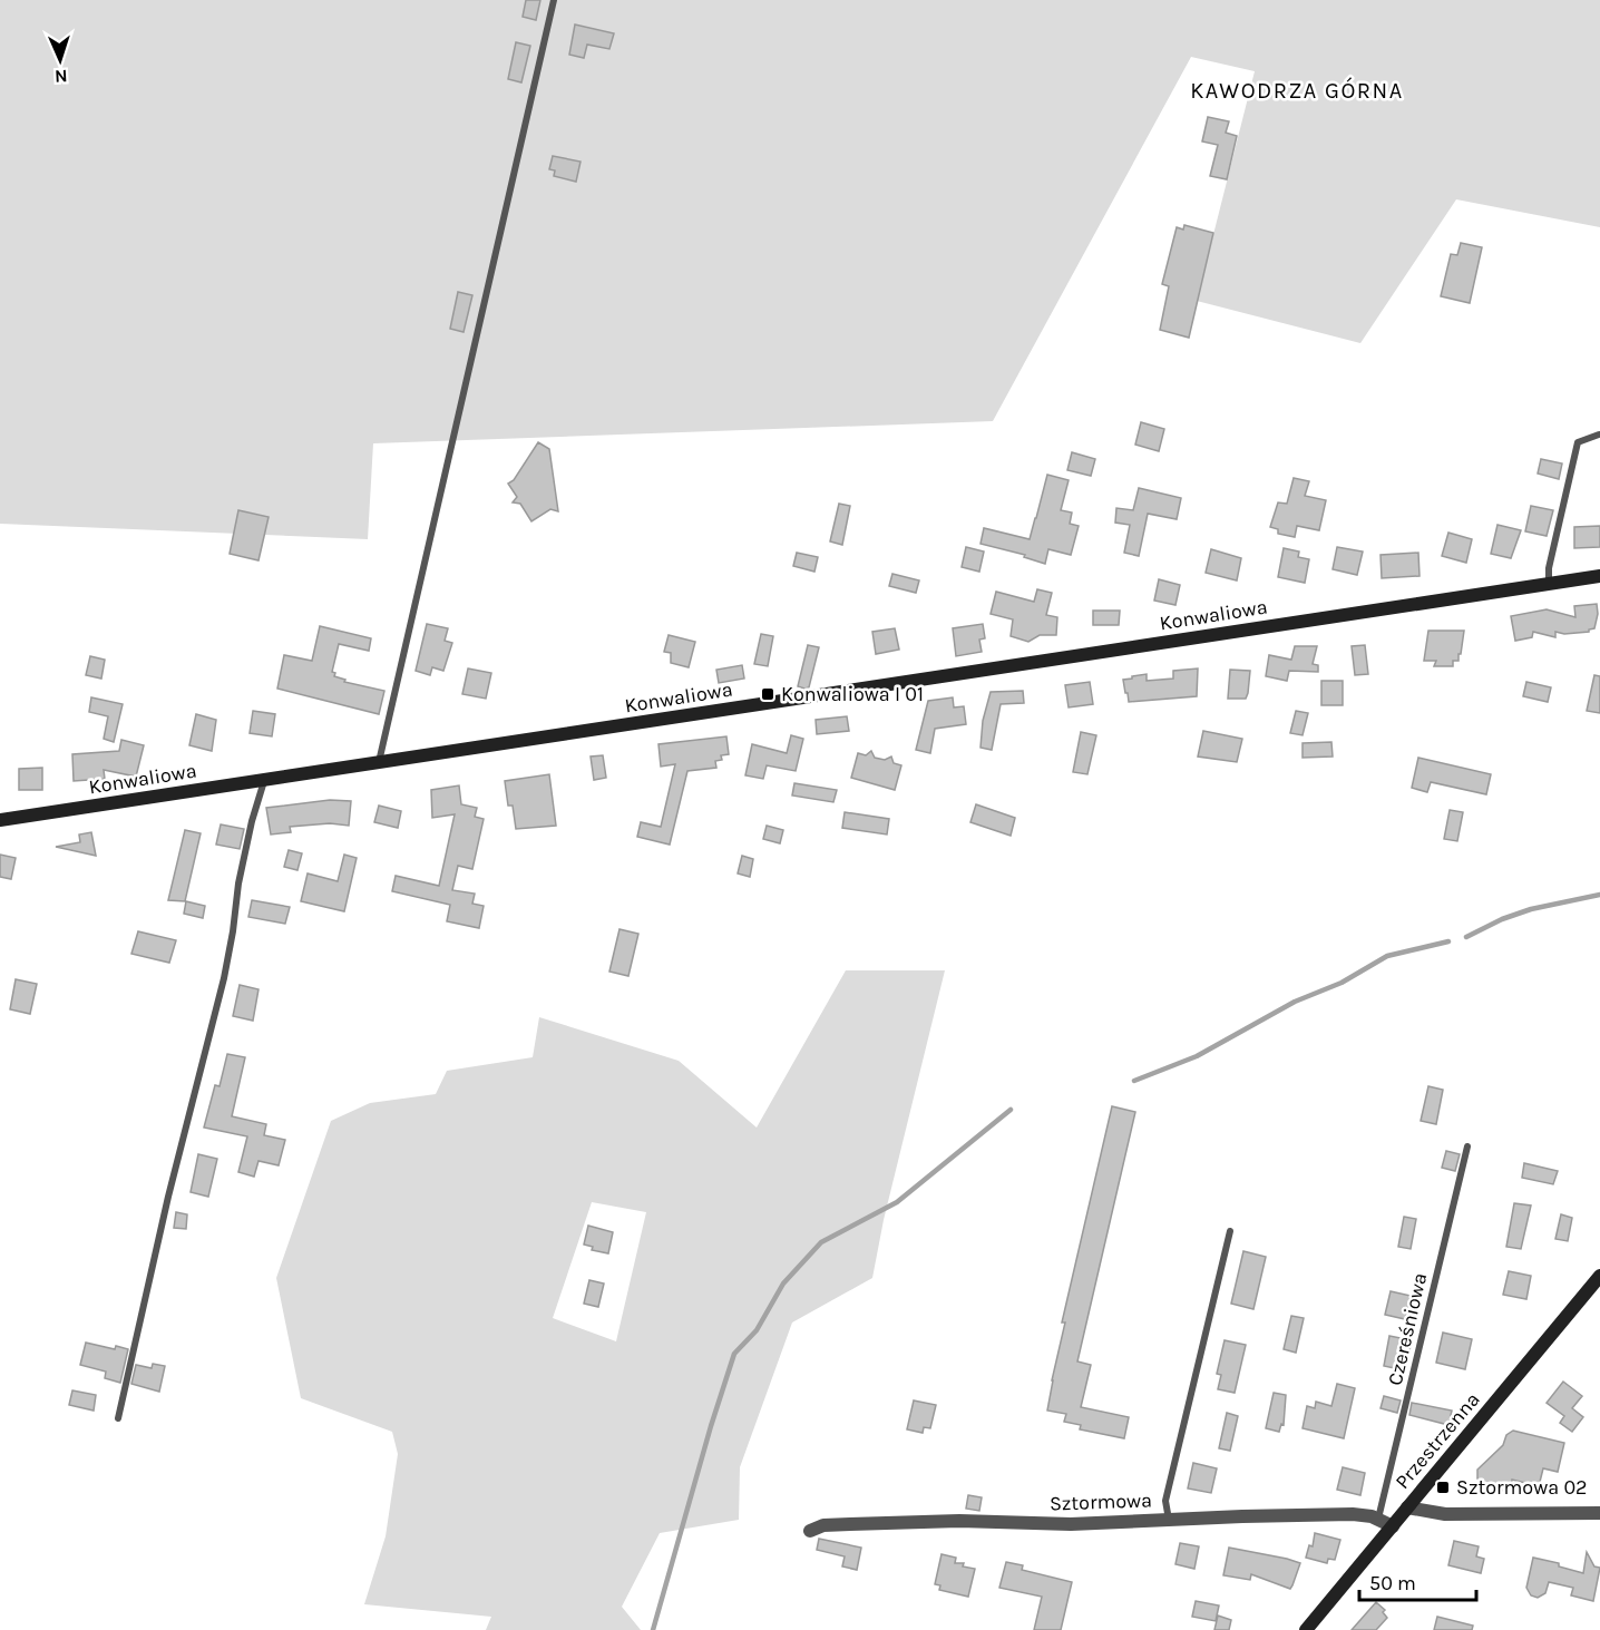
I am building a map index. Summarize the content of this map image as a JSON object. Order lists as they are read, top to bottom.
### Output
{
  "streets": {
    "street": ["Konwaliowa", "Przestrzenna", "Sztormowa"],
    "lane": ["Czereśniowa"]
  },
  "crossings": [
    ["Czereśniowa", "Sztormowa"],
    ["Przestrzenna", "Sztormowa"]
  ],
  "districts": ["KAWODRZA GÓRNA"],
  "places": {
    "transit": ["Konwaliowa I 01", "Sztormowa 02"]
  },
  "scale_bar": "50 m",
  "north": "bottom"
}
